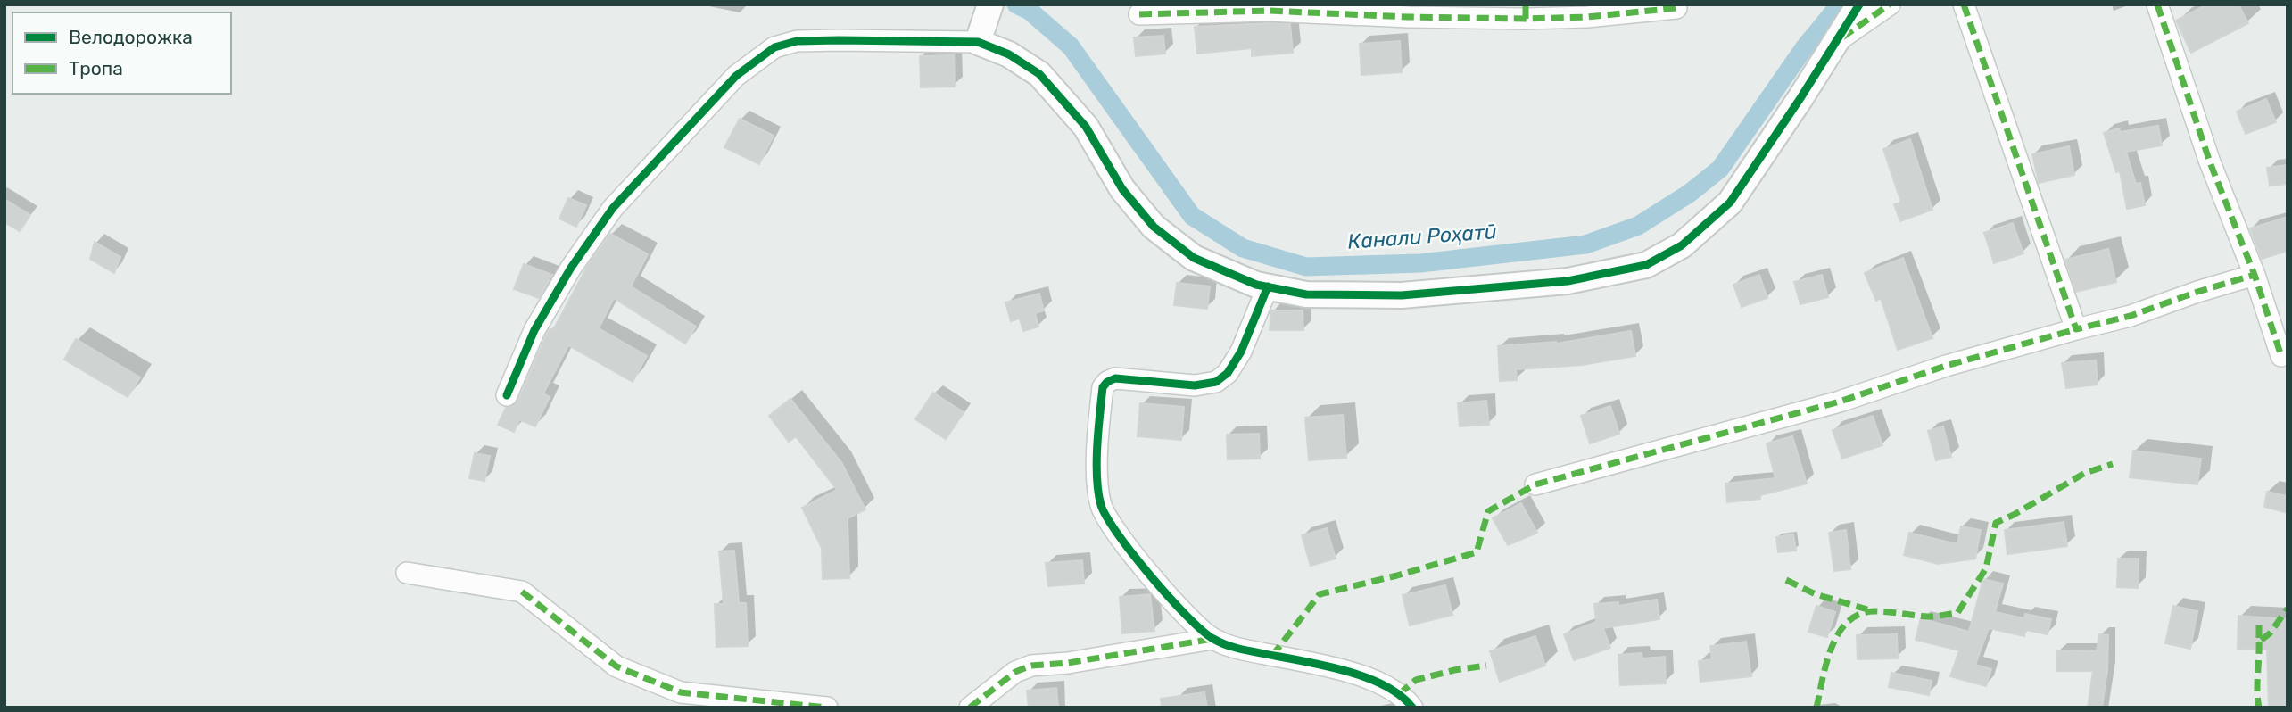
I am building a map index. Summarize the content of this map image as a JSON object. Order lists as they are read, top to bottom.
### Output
{
  "water": ["Канали Роҳатӣ"],
  "legend": ["Велодорожка", "Тропа"]
}
